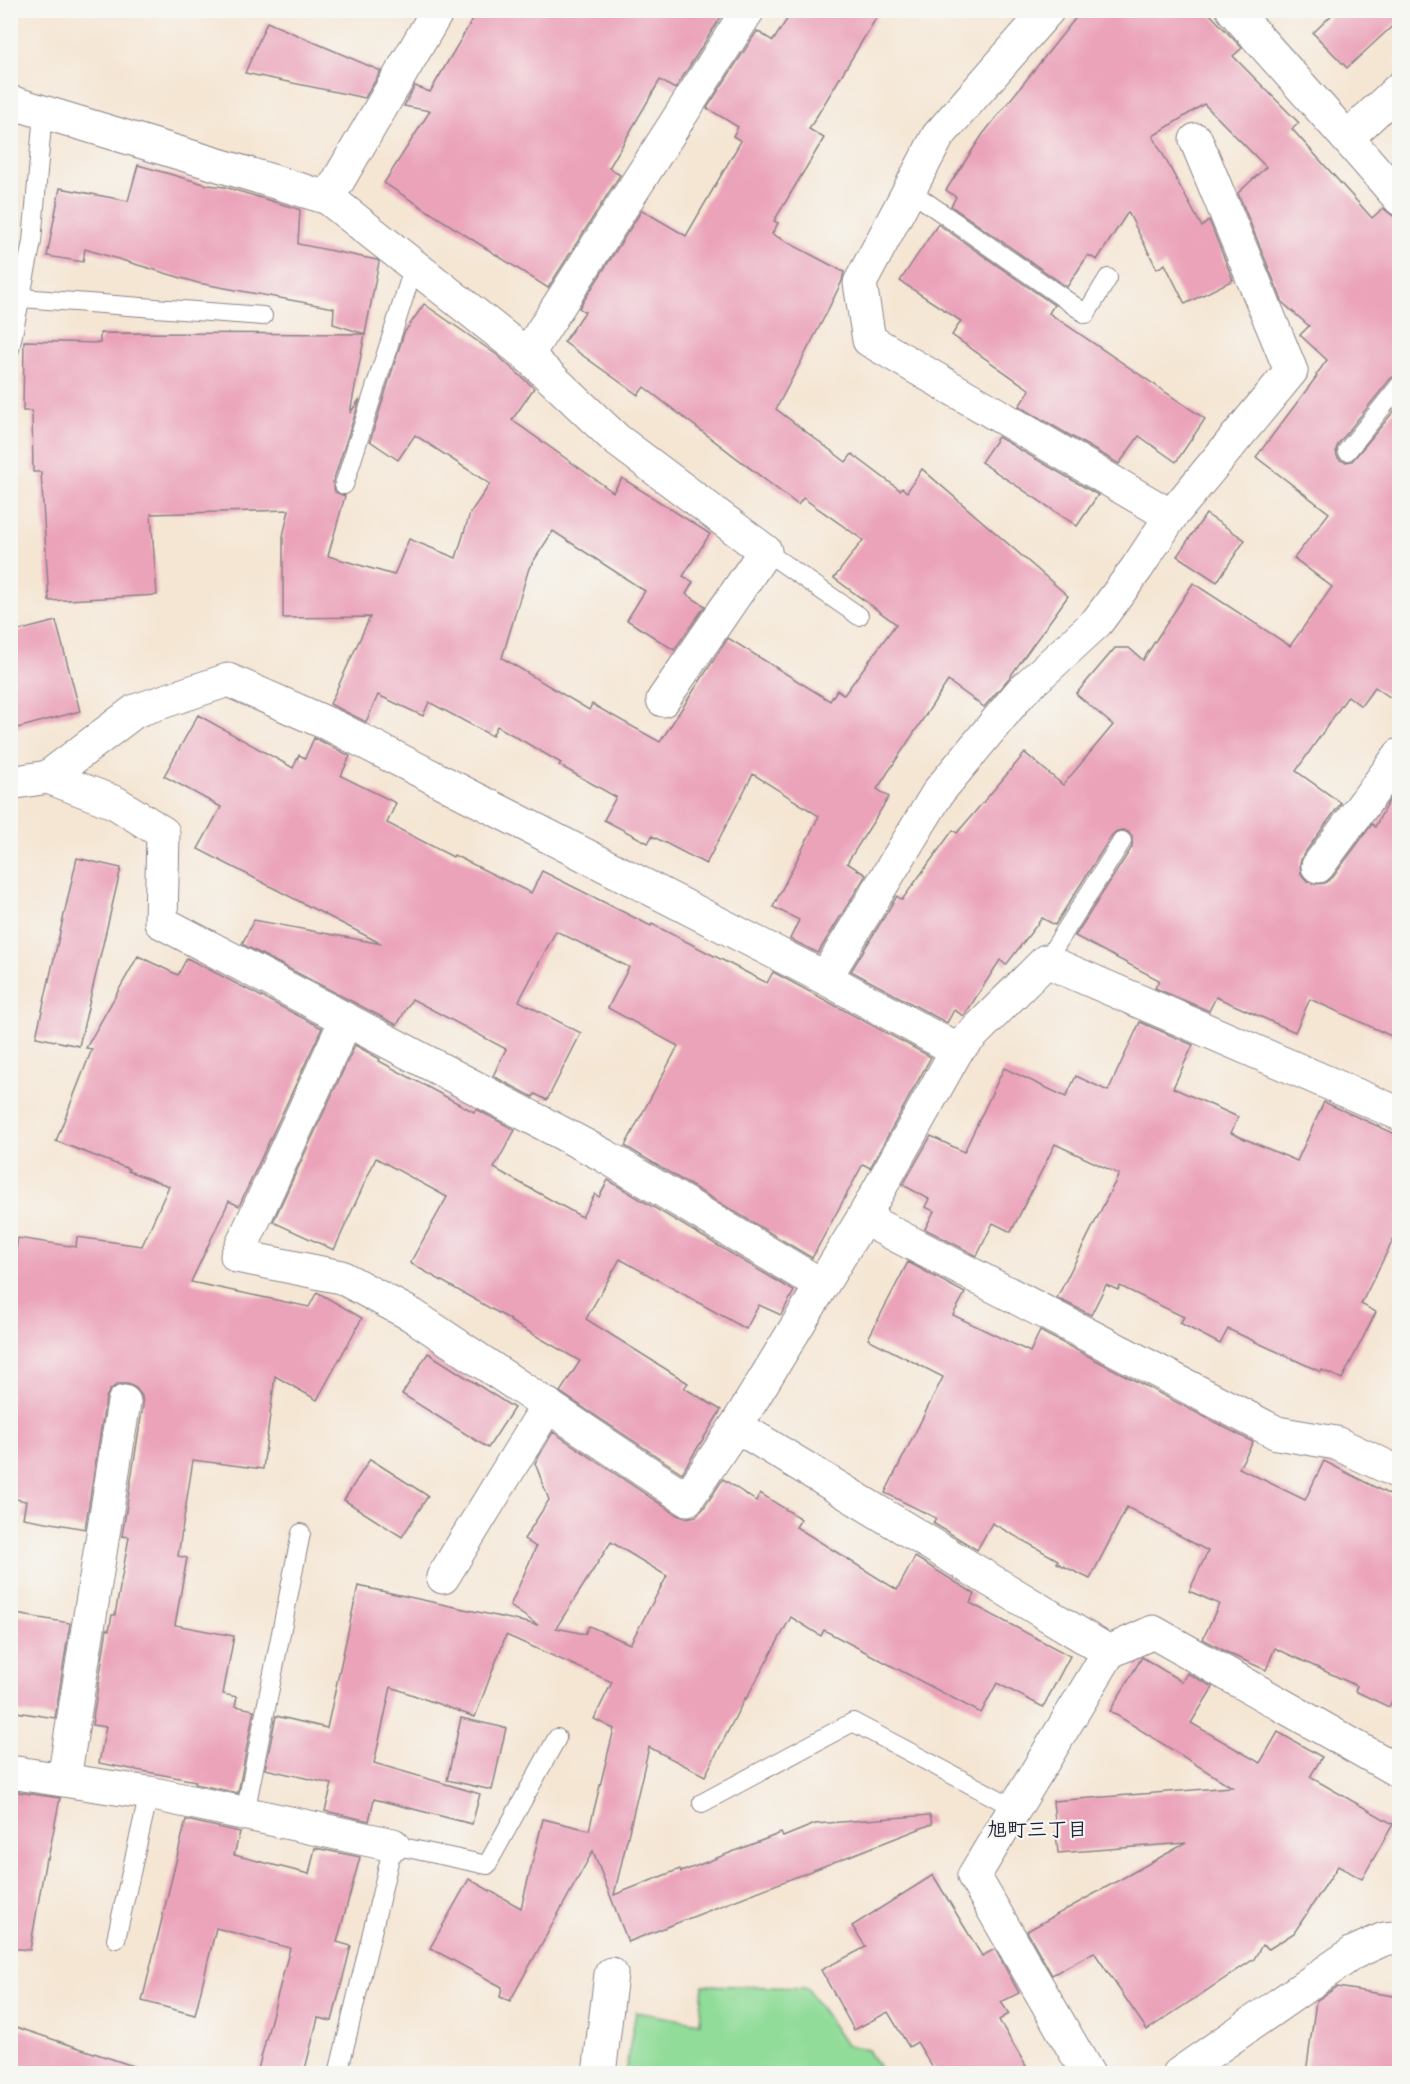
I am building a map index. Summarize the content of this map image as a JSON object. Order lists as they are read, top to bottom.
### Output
{
  "districts": ["旭町三丁目"]
}
